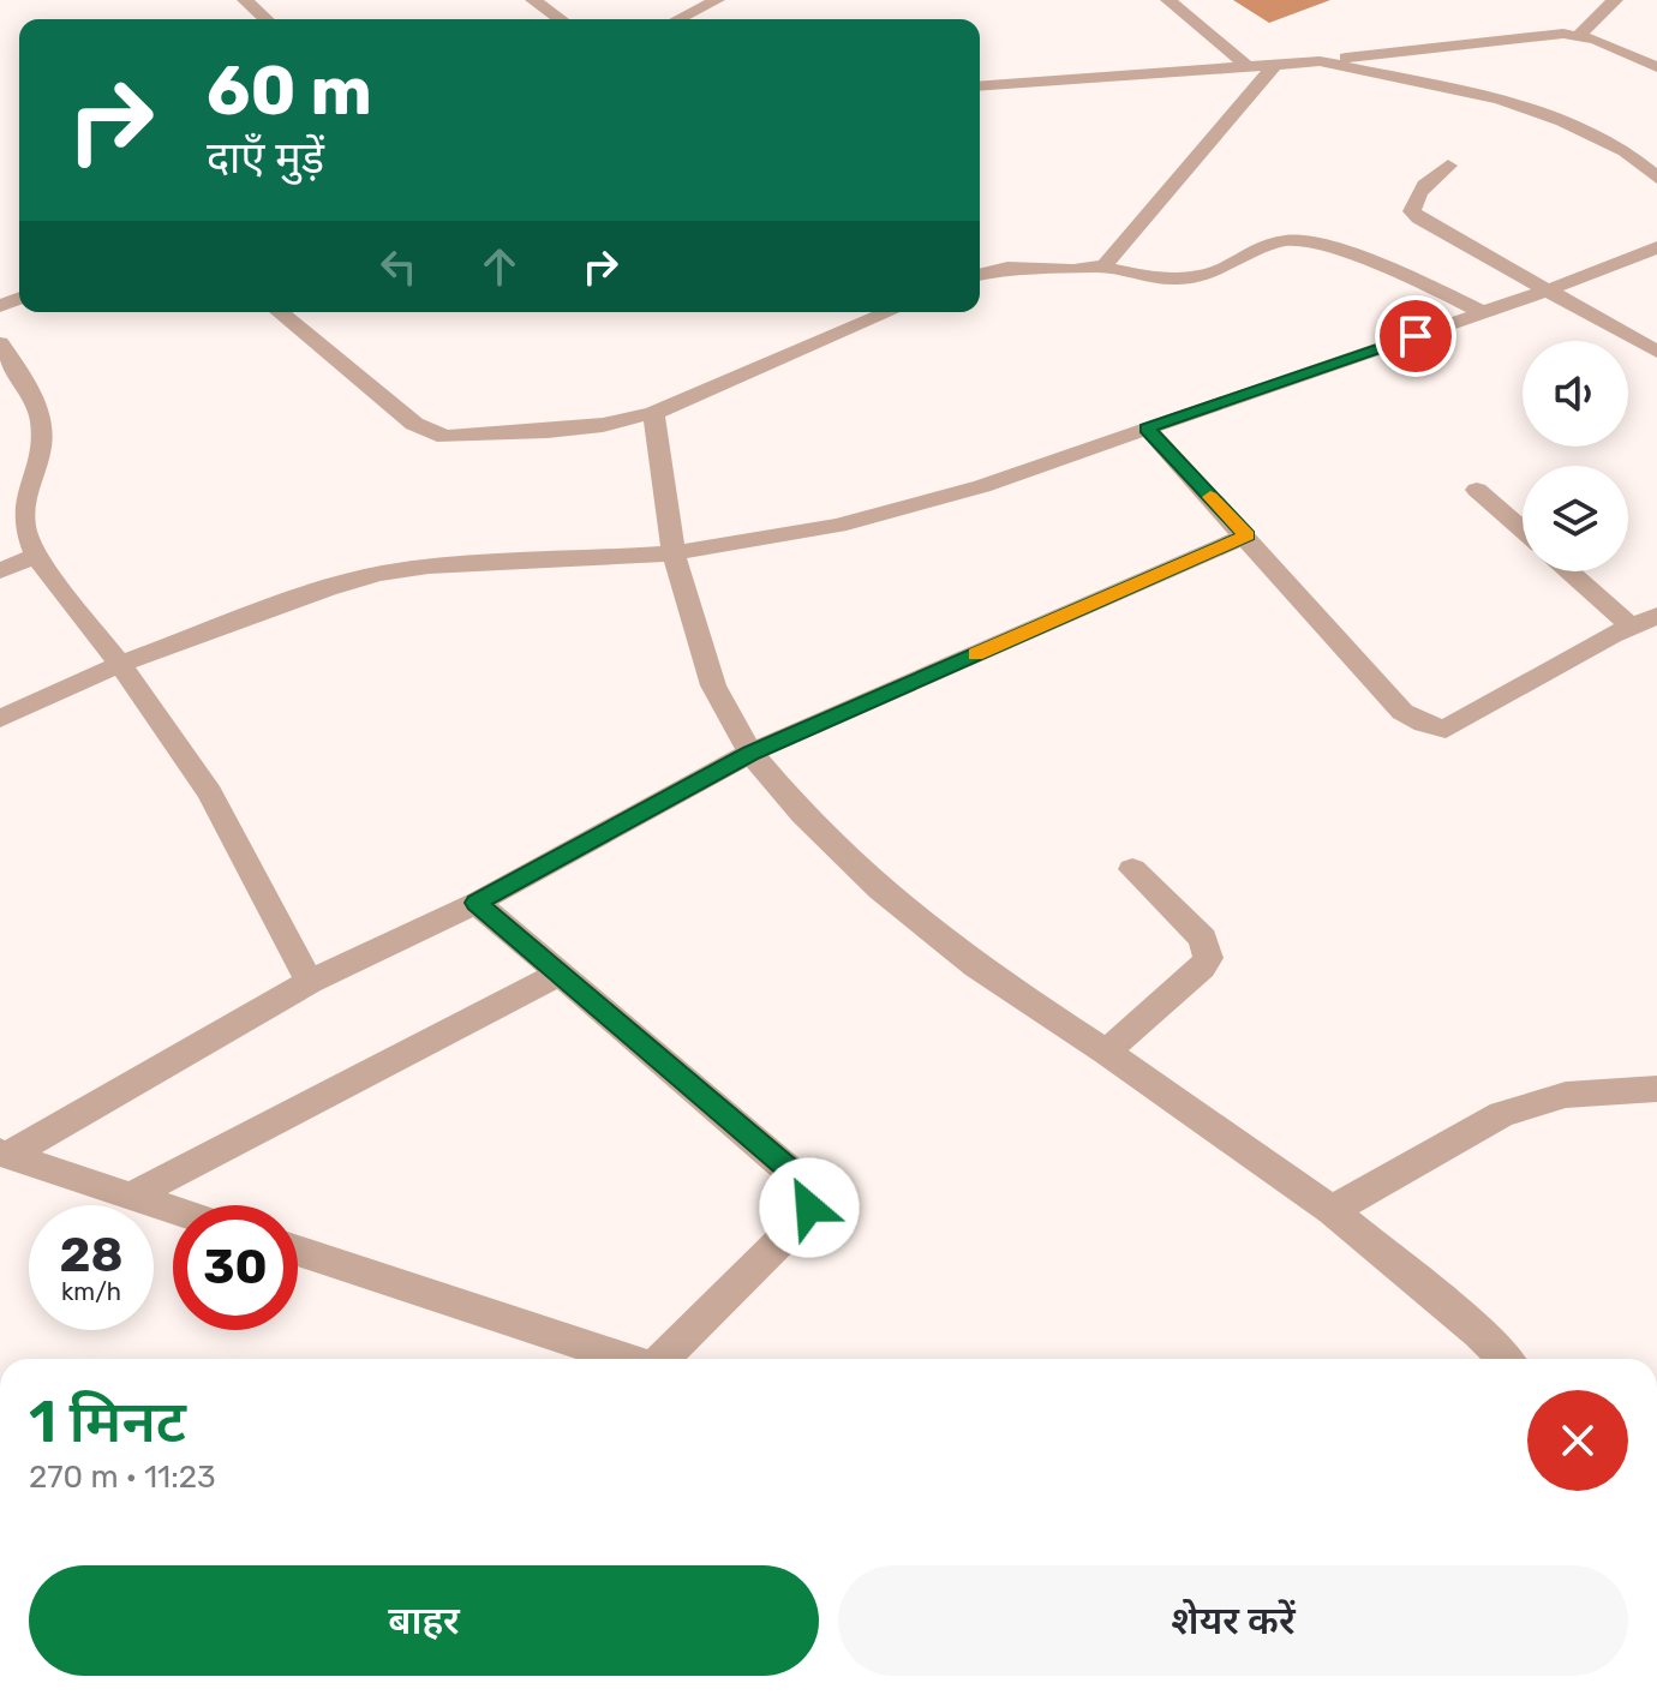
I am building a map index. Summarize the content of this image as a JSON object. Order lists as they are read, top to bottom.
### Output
{
  "page": {
    "turn": ["60 m", "दाएँ मुड़ें"],
    "speed": "28 km/h",
    "limit": "30",
    "heading": ["1 मिनट", "270 m · 11:23"],
    "buttons": ["बाहर", "शेयर करें"]
  }
}
